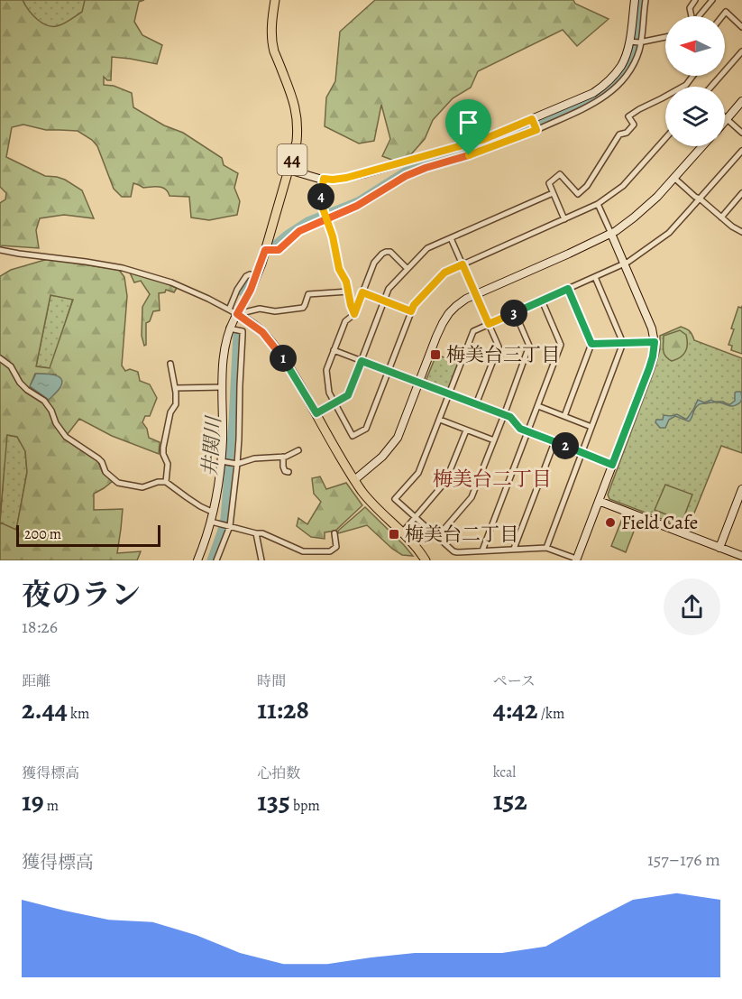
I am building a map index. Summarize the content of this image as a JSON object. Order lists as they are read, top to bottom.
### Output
{
  "streets": {
    "main road": ["44"]
  },
  "districts": ["梅美台二丁目"],
  "water": ["井関川"],
  "places": {
    "transit": ["梅美台三丁目", "梅美台二丁目"],
    "other": ["Field Cafe"]
  },
  "scale_bar": "200 m",
  "north": "left",
  "page": {
    "pins": [
      "4",
      "3",
      "1",
      "2"
    ],
    "scale": "200 m",
    "heading": ["夜のラン", "18:26"],
    "stats": [
      ["距離", "2.44 km"],
      ["時間", "11:28"],
      ["ペース", "4:42 /km"],
      ["獲得標高", "19 m"],
      ["心拍数", "135 bpm"],
      ["kcal", "152"]
    ],
    "chart": ["獲得標高", "157–176 m"]
  }
}
